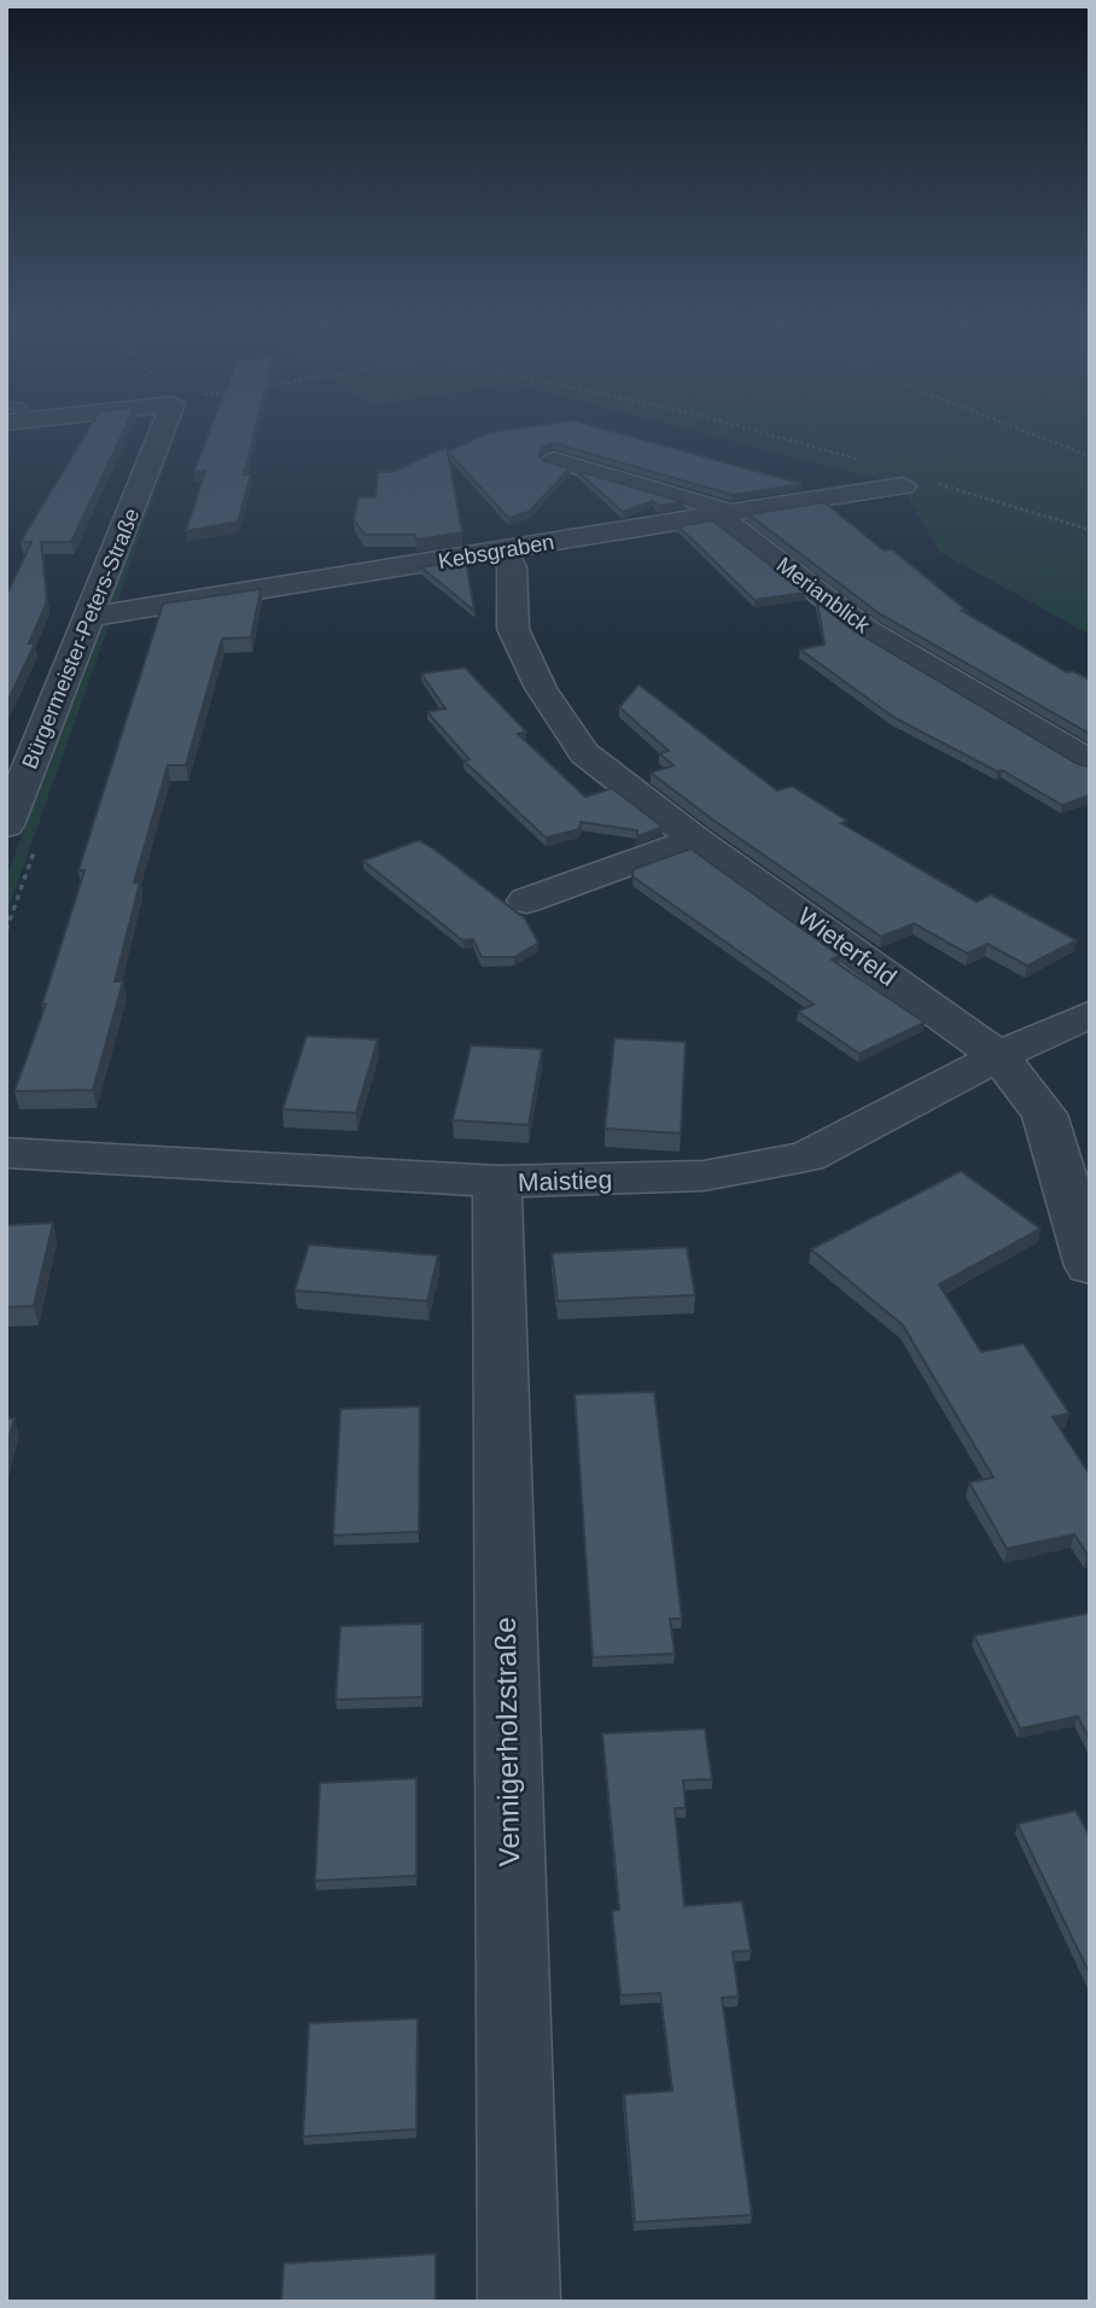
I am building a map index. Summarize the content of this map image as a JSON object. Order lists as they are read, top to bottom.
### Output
{
  "streets": {
    "street": [
      "Kebsgraben",
      "Merianblick",
      "Bürgermeister-Peters-Straße",
      "Wieterfeld",
      "Maistieg",
      "Vennigerholzstraße"
    ]
  },
  "crossings": [
    ["Kebsgraben", "Merianblick"],
    ["Kebsgraben", "Bürgermeister-Peters-Straße"],
    ["Kebsgraben", "Wieterfeld"],
    ["Wieterfeld", "Maistieg"],
    ["Maistieg", "Vennigerholzstraße"]
  ]
}
